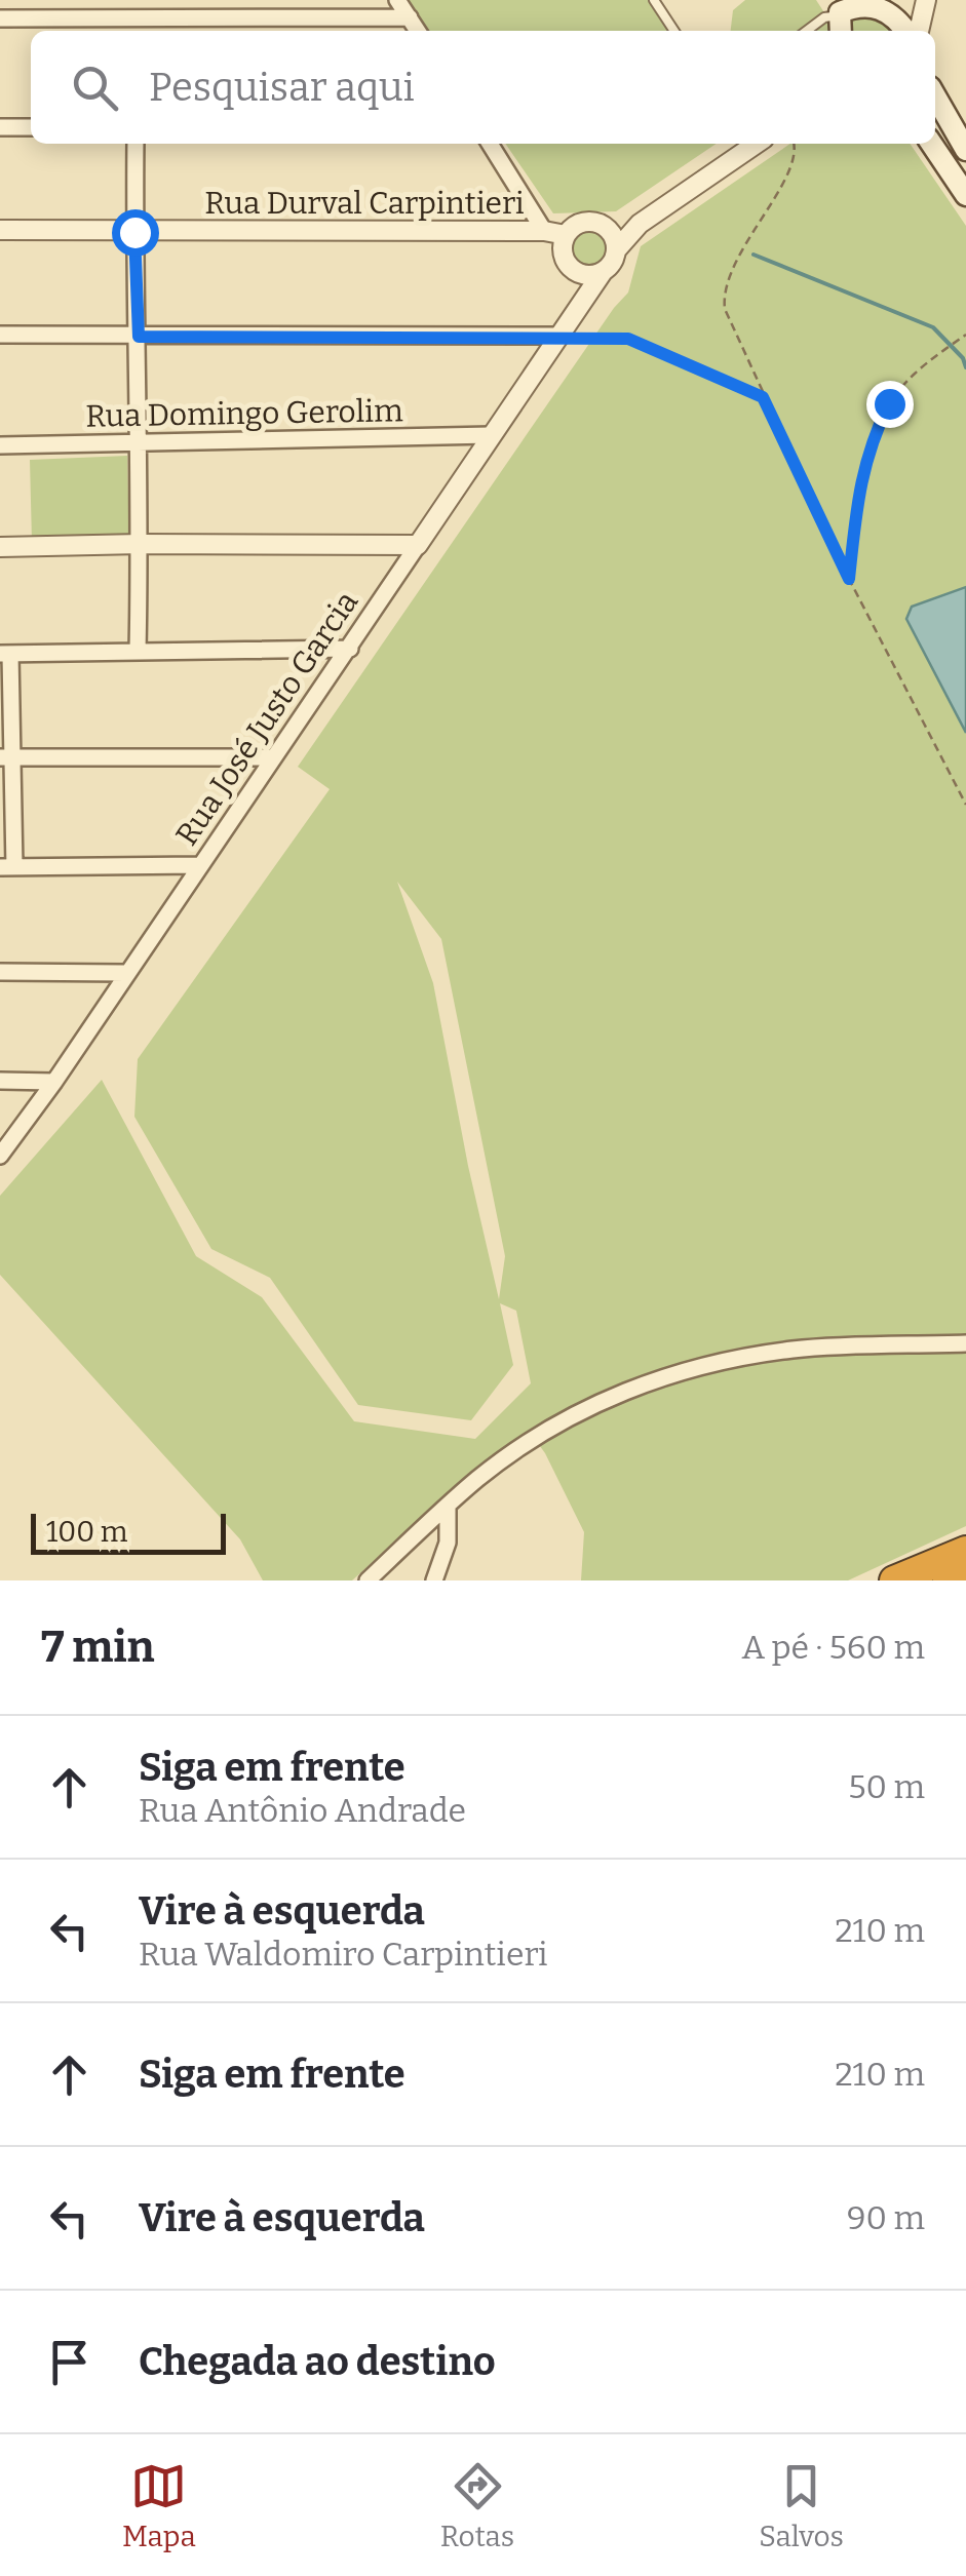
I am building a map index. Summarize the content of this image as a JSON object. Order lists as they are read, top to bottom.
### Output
{
  "streets": {
    "street": ["Rua Durval Carpintieri", "Rua Domingo Gerolim", "Rua José Justo Garcia"]
  },
  "crossings": [
    ["Rua Durval Carpintieri", "Rua José Justo Garcia"],
    ["Rua Domingo Gerolim", "Rua José Justo Garcia"]
  ],
  "scale_bar": "100 m",
  "page": {
    "search": "Pesquisar aqui",
    "scale": "100 m",
    "heading": ["7 min", "A pé · 560 m"],
    "list": [
      ["Siga em frente", "Rua Antônio Andrade", "50 m"],
      ["Vire à esquerda", "Rua Waldomiro Carpintieri", "210 m"],
      ["Siga em frente", "210 m"],
      ["Vire à esquerda", "90 m"],
      "Chegada ao destino"
    ],
    "nav": ["Mapa", "Rotas", "Salvos"]
  }
}
